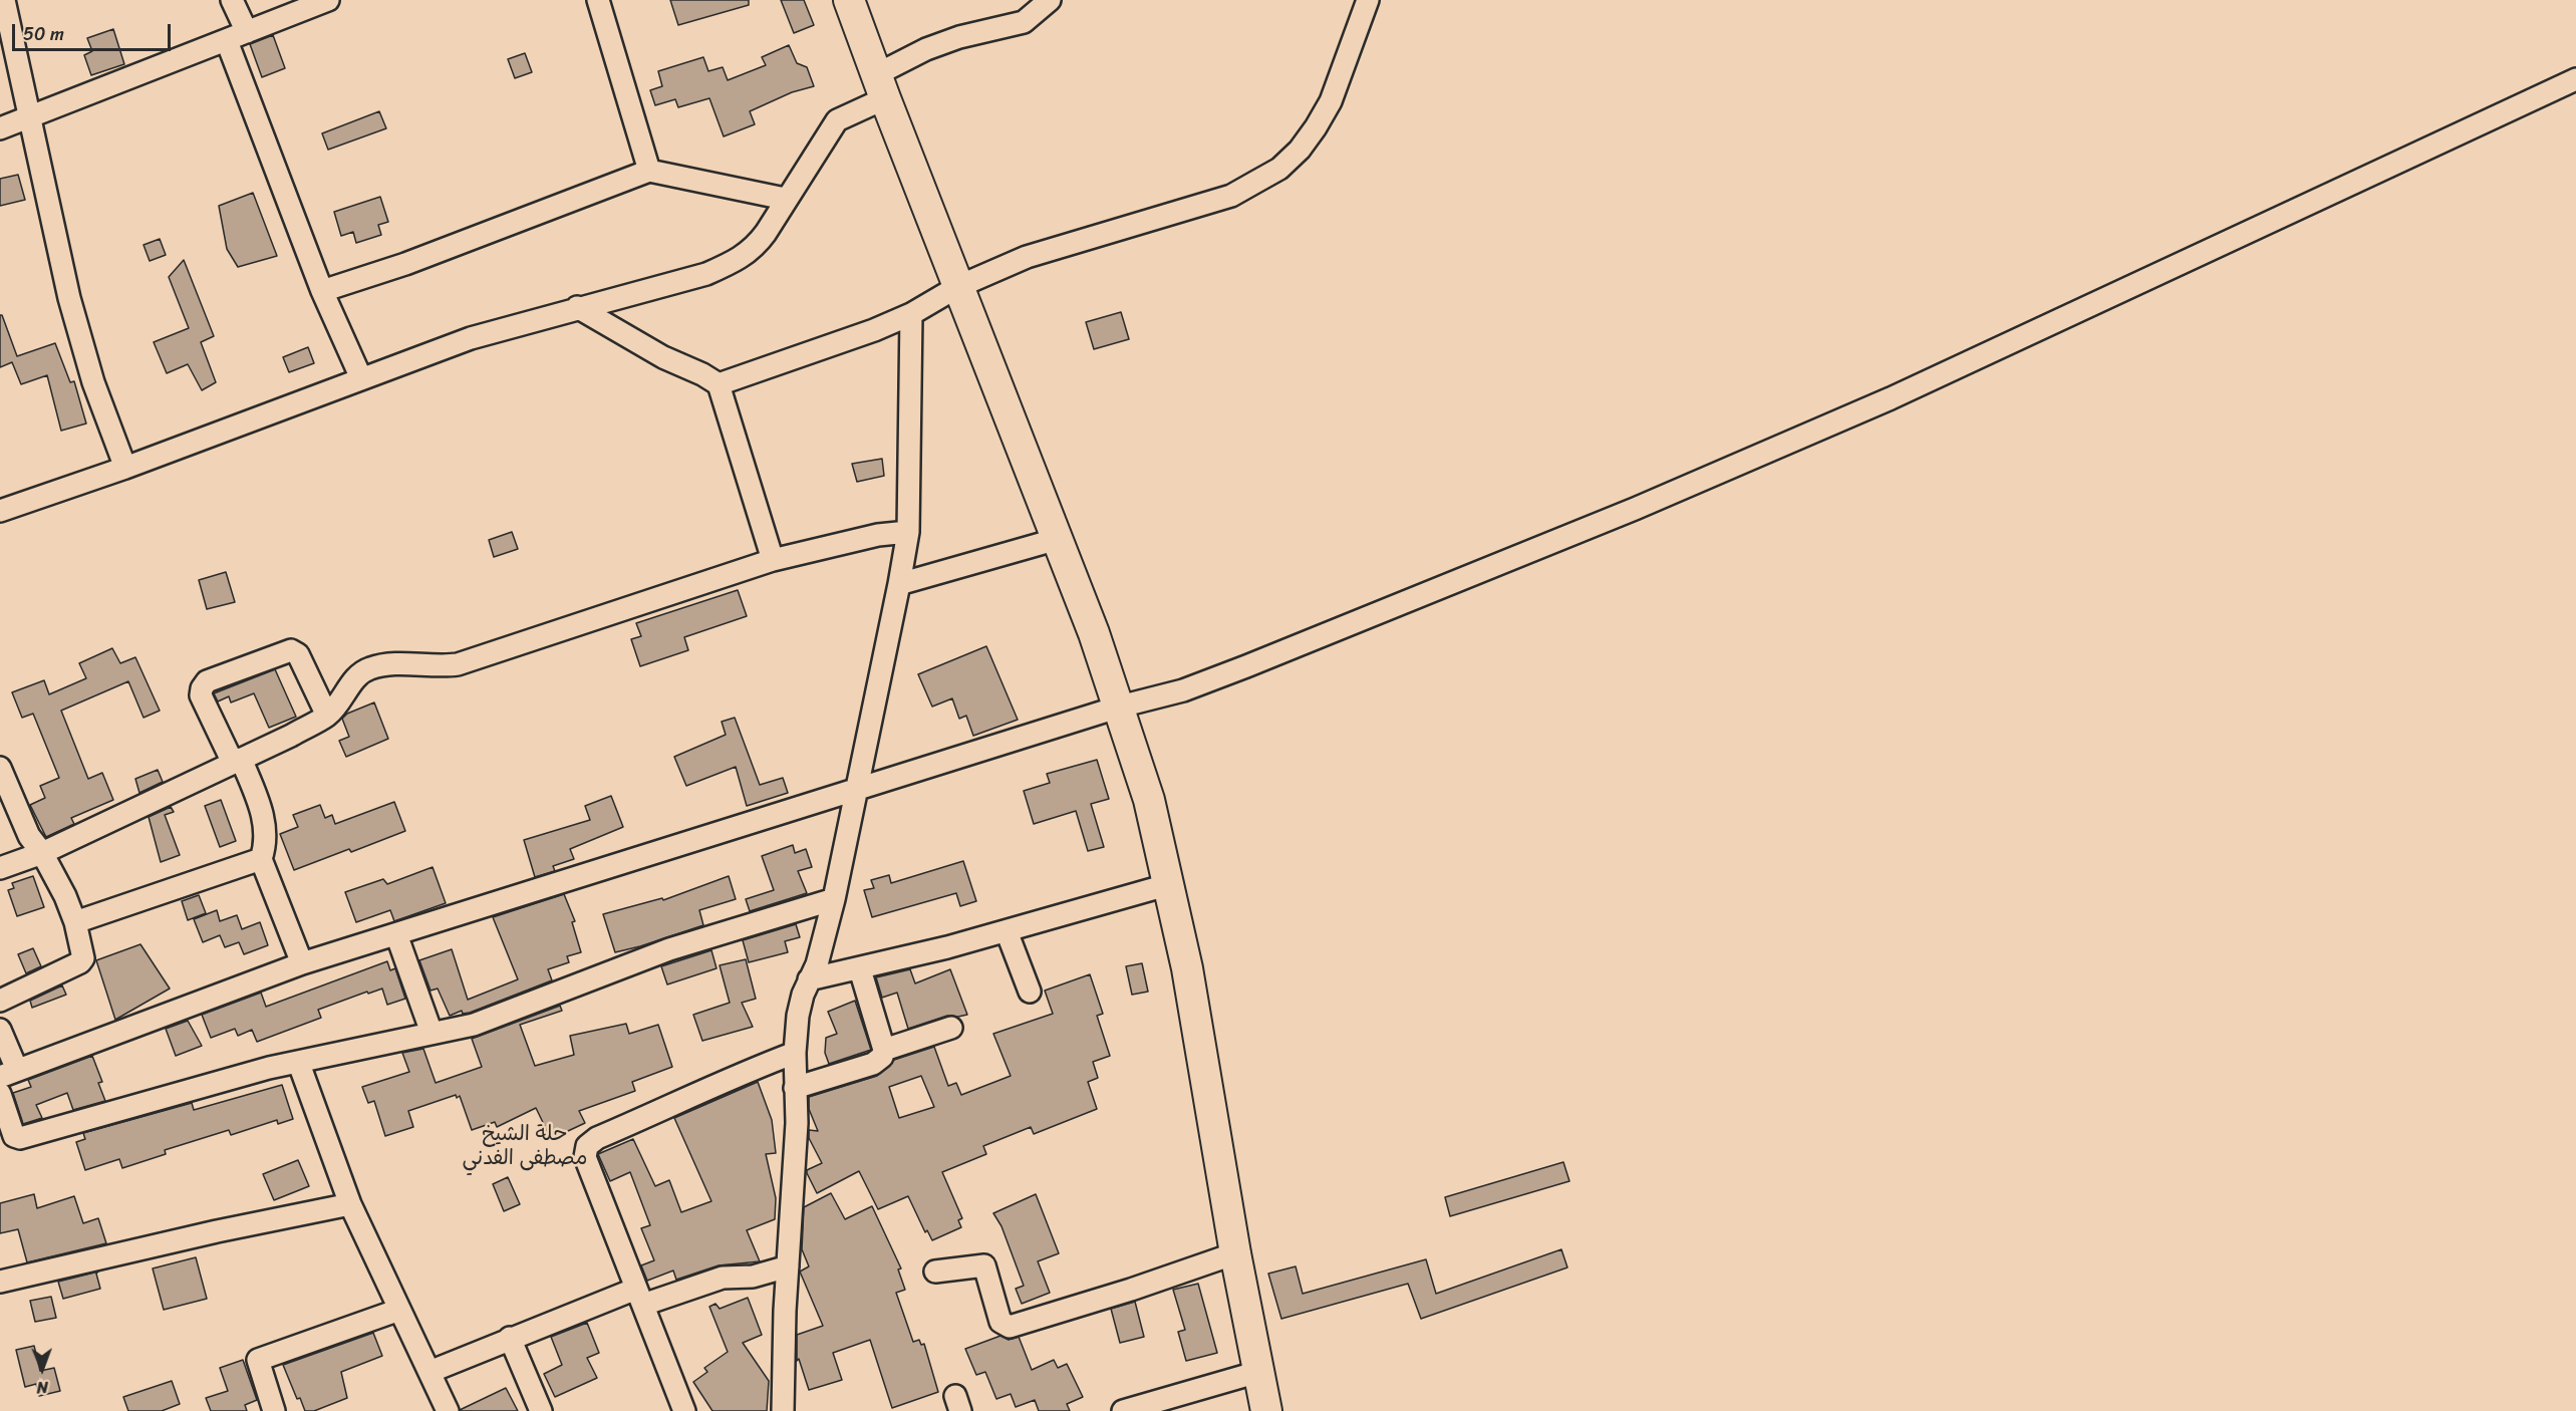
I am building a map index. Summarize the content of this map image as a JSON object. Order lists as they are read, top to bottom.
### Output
{
  "districts": ["حلة الشيخ مصطفى الفدني"],
  "scale_bar": "50 m",
  "north": "bottom"
}
